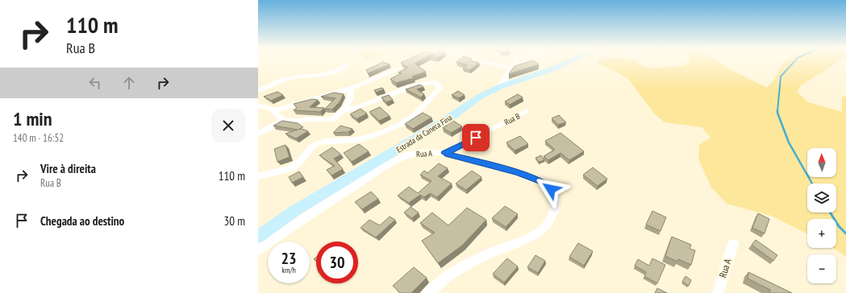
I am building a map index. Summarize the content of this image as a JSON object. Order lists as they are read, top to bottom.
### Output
{
  "streets": {
    "street": ["Estrada da Caneca Fina", "Rua A"],
    "lane": ["Rua B"]
  },
  "crossings": [
    ["Rua B", "Rua A"]
  ],
  "north": "top",
  "page": {
    "turn": ["110 m", "Rua B"],
    "heading": ["1 min", "140 m · 16:52"],
    "map_buttons": ["+", "−"],
    "list": [
      {
        "name": "Vire à direita",
        "note": "Rua B",
        "value": "110 m"
      },
      {
        "name": "Chegada ao destino",
        "value": "30 m"
      }
    ],
    "speed": "23 km/h",
    "limit": "30"
  }
}
